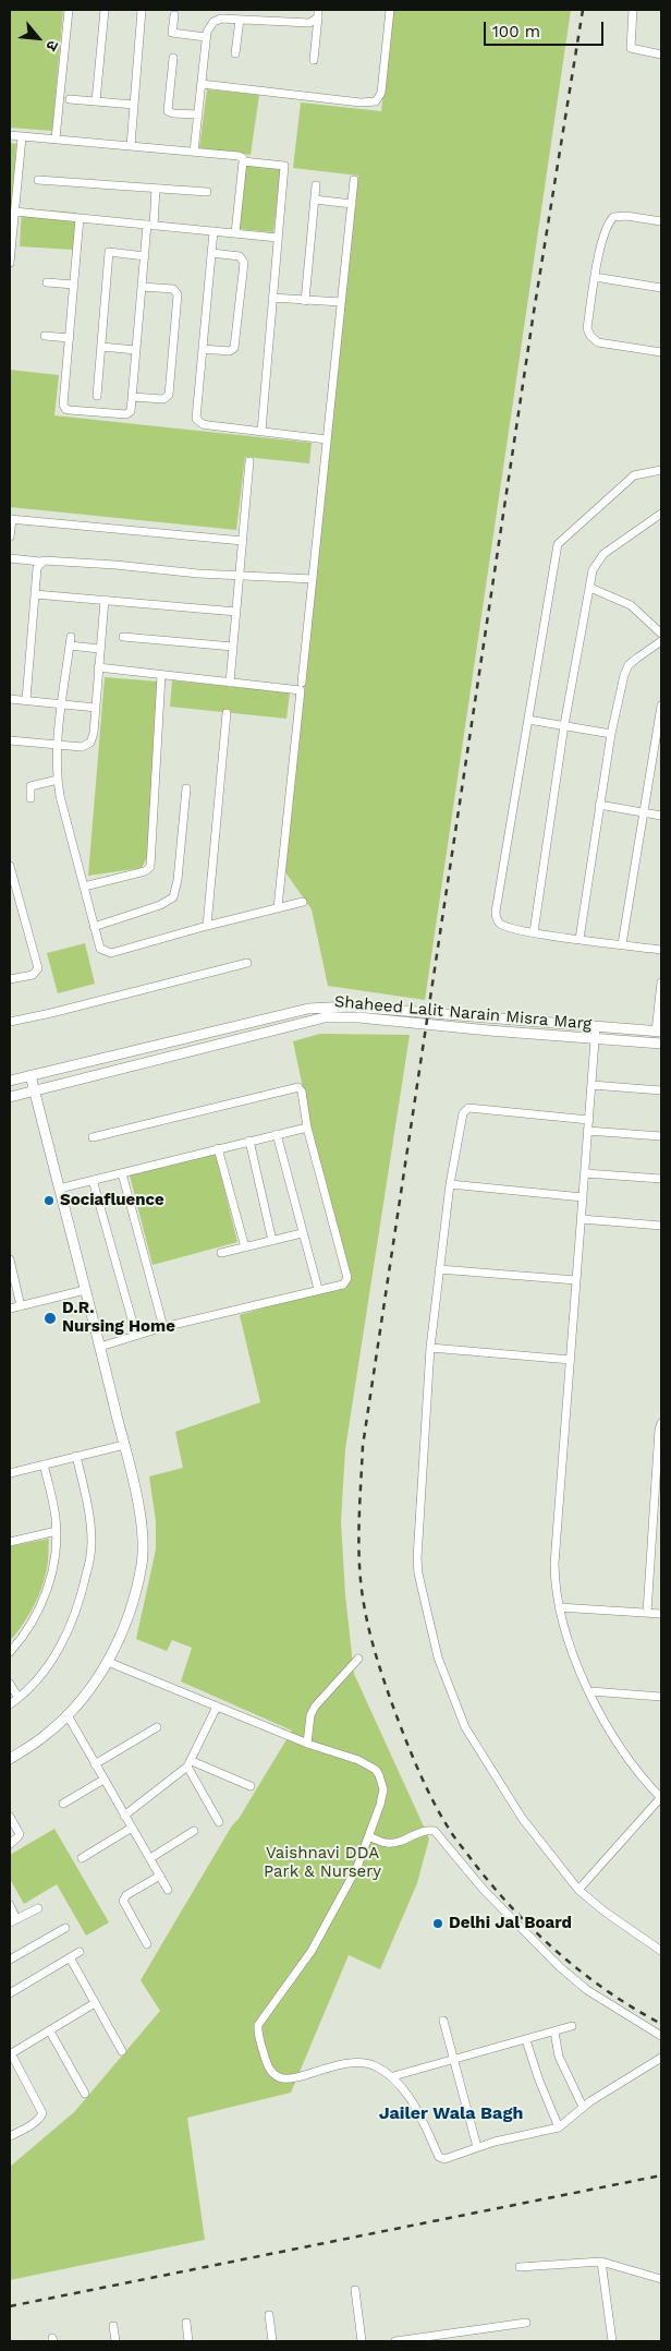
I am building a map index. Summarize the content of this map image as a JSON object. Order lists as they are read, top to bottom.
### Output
{
  "streets": {
    "street": ["Shaheed Lalit Narain Misra Marg"]
  },
  "districts": ["Jailer Wala Bagh"],
  "parks": ["Vaishnavi DDA Park & Nursery"],
  "places": ["Sociafluence", "D.R. Nursing Home", "Delhi Jal Board"],
  "scale_bar": "100 m",
  "north": "bottom right"
}
